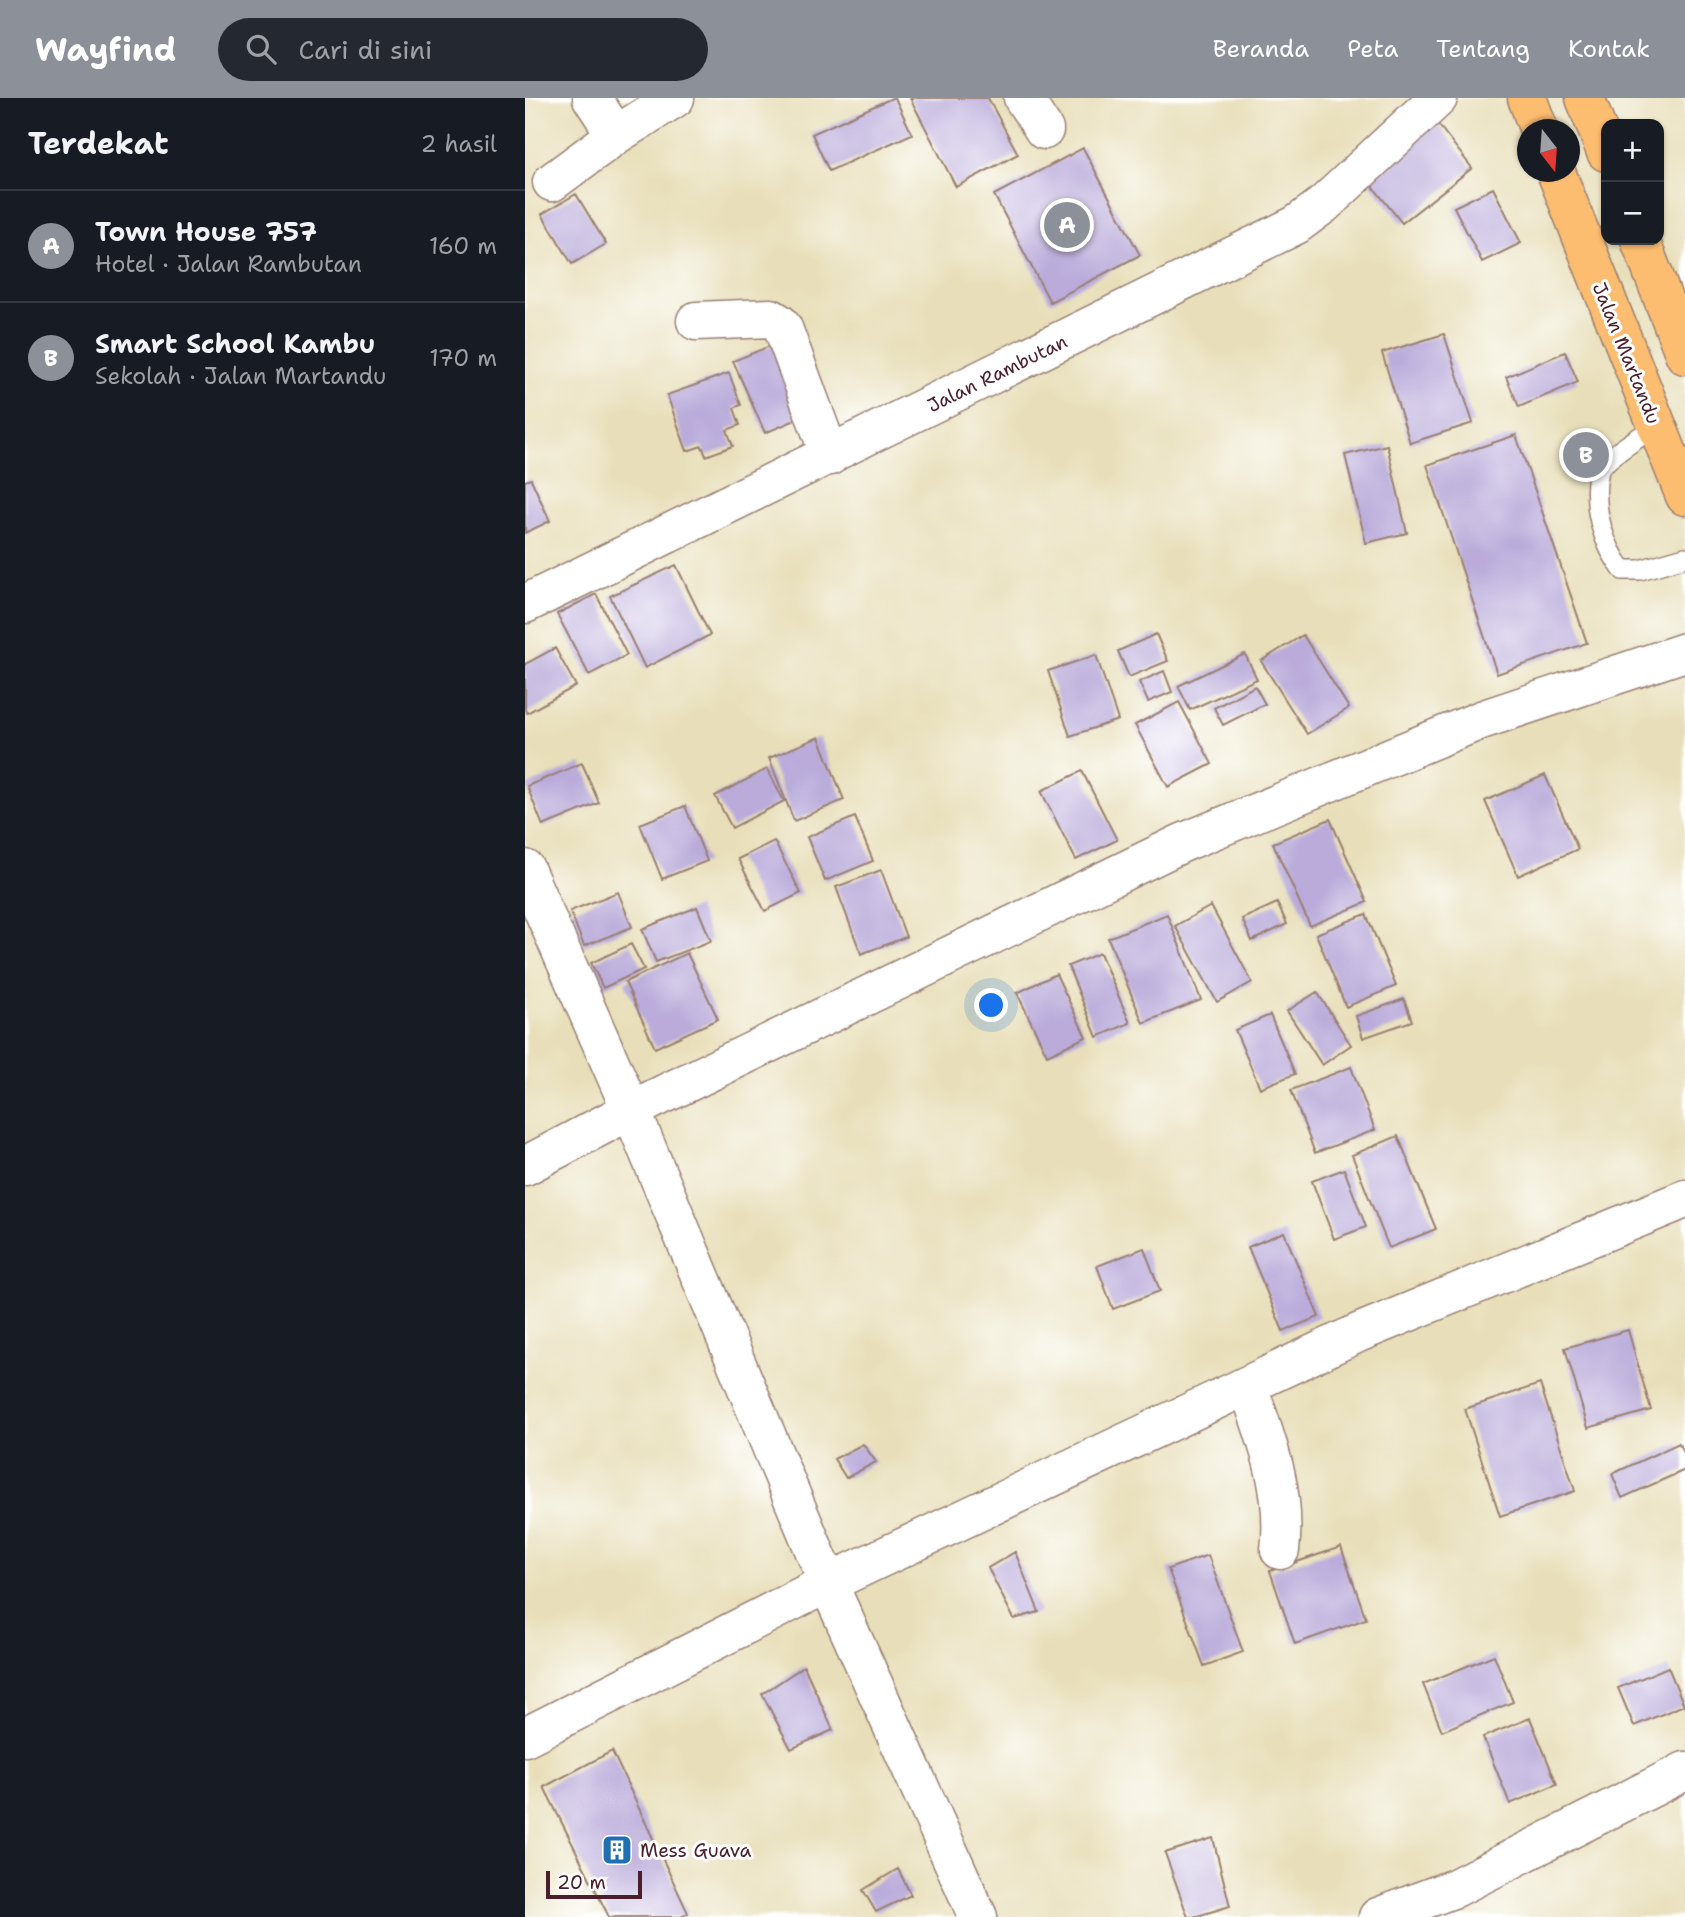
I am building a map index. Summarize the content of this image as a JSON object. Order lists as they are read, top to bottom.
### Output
{
  "streets": {
    "highway": ["Jalan Martandu"],
    "street": ["Jalan Rambutan"]
  },
  "places": {
    "building": ["Mess Guava"]
  },
  "scale_bar": "20 m",
  "north": "bottom",
  "page": {
    "header": "Wayfind",
    "search": "Cari di sini",
    "nav": [
      "Beranda",
      "Peta",
      "Tentang",
      "Kontak"
    ],
    "heading": ["Terdekat", "2 hasil"],
    "map_buttons": ["+", "−"],
    "list": [
      {
        "mark": "A",
        "name": "Town House 757",
        "note": "Hotel · Jalan Rambutan",
        "value": "160 m"
      },
      {
        "mark": "B",
        "name": "Smart School Kambu",
        "note": "Sekolah · Jalan Martandu",
        "value": "170 m"
      }
    ],
    "pins": ["A", "B"],
    "scale": "20 m"
  }
}
